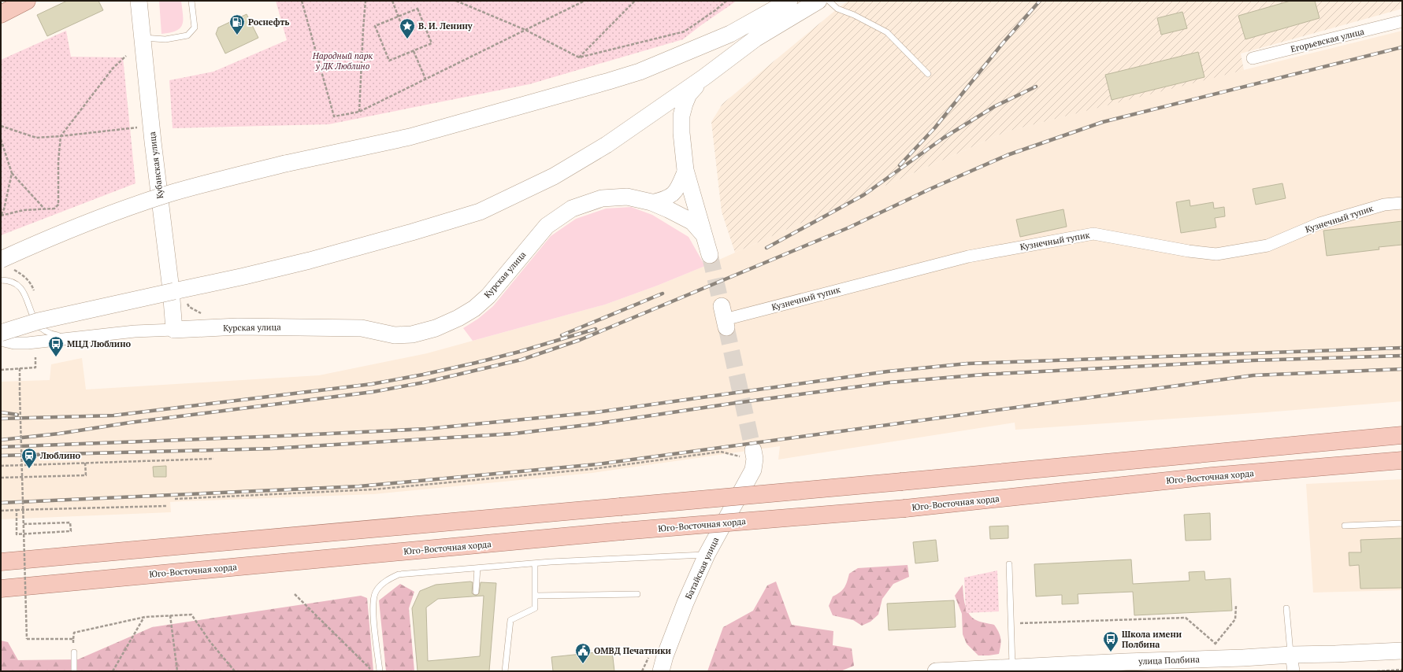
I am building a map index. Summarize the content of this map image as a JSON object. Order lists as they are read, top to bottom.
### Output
{
  "streets": {
    "main road": [
      "Кубанская улица",
      "Курская улица",
      "Юго-Восточная хорда",
      "Батайская улица",
      "улица Полбина"
    ],
    "street": ["Егорьевская улица", "Кузнечный тупик"]
  },
  "crossings": [
    ["Кубанская улица", "Курская улица"]
  ],
  "parks": ["Народный парк у ДК Люблино"],
  "places": {
    "fuel station": ["Роснефть"],
    "place": ["В. И. Ленину"],
    "bus stop": ["МЦД Люблино", "Школа имени Полбина"],
    "station": ["Люблино"],
    "public building": ["ОМВД Печатники"]
  }
}
